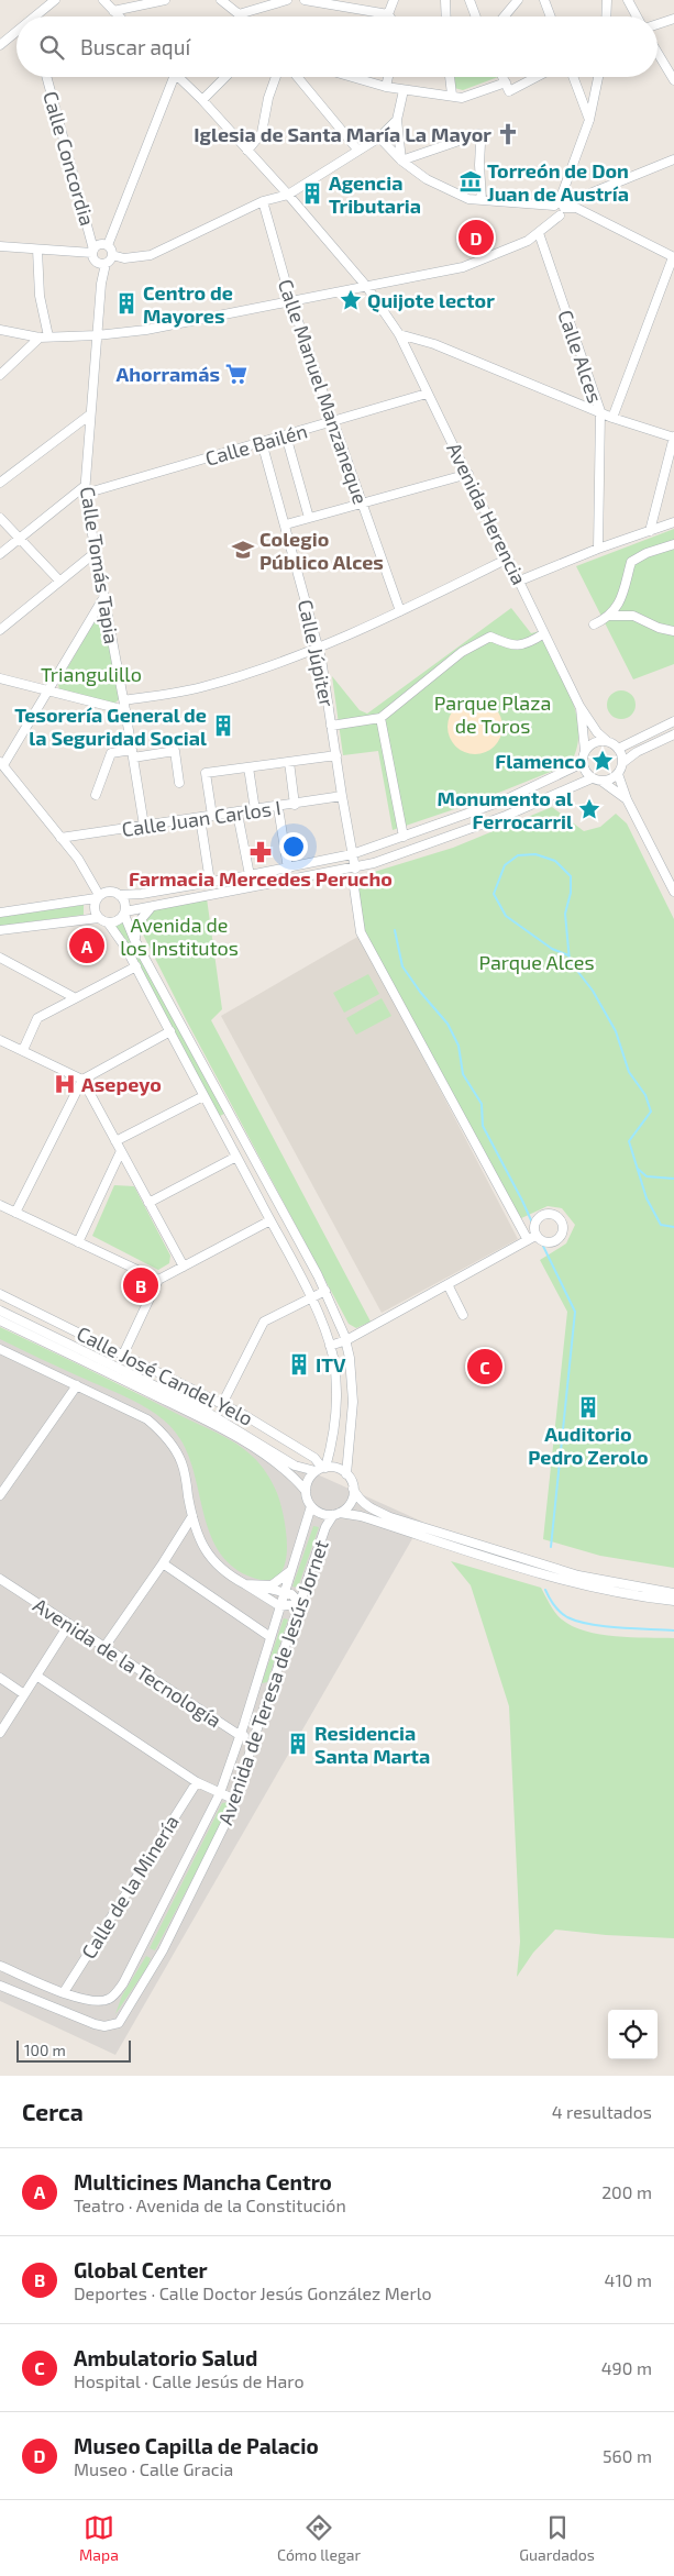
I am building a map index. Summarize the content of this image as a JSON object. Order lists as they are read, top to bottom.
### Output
{
  "streets": {
    "street": [
      "Calle Concordia",
      "Calle Alces",
      "Calle Manuel Manzaneque",
      "Calle Bailén",
      "Avenida Herencia",
      "Calle Tomás Tapia",
      "Calle Júpiter",
      "Calle Juan Carlos I",
      "Calle José Candel Yelo",
      "Avenida de la Tecnología",
      "Avenida de Teresa de Jesús Jornet",
      "Calle de la Minería"
    ]
  },
  "crossings": [
    ["Calle Concordia", "Calle Tomás Tapia"],
    ["Calle Manuel Manzaneque", "Calle Bailén"],
    ["Calle Bailén", "Avenida Herencia"],
    ["Calle Bailén", "Calle Tomás Tapia"],
    ["Calle Bailén", "Calle Júpiter"],
    ["Calle Tomás Tapia", "Calle Juan Carlos I"],
    ["Calle Júpiter", "Calle Juan Carlos I"],
    ["Calle José Candel Yelo", "Avenida de Teresa de Jesús Jornet"],
    ["Avenida de la Tecnología", "Avenida de Teresa de Jesús Jornet"],
    ["Avenida de Teresa de Jesús Jornet", "Calle de la Minería"]
  ],
  "parks": [
    "Triangulillo",
    "Parque Plaza de Toros",
    "Avenida de los Institutos",
    "Parque Alces"
  ],
  "places": {
    "church": ["Iglesia de Santa María La Mayor"],
    "museum": ["Torreón de Don Juan de Austría"],
    "building": [
      "Agencia Tributaria",
      "Centro de Mayores",
      "Tesorería General de la Seguridad Social",
      "ITV",
      "Auditorio Pedro Zerolo",
      "Residencia Santa Marta"
    ],
    "place": ["Quijote lector", "Flamenco", "Monumento al Ferrocarril"],
    "supermarket": ["Ahorramás"],
    "school or university": ["Colegio Público Alces"],
    "pharmacy": ["Farmacia Mercedes Perucho"],
    "hospital": ["Asepeyo"]
  },
  "scale_bar": "100 m",
  "page": {
    "search": "Buscar aquí",
    "pins": [
      "D",
      "A",
      "B",
      "C"
    ],
    "scale": "100 m",
    "heading": ["Cerca", "4 resultados"],
    "list": [
      {
        "mark": "A",
        "name": "Multicines Mancha Centro",
        "note": "Teatro · Avenida de la Constitución",
        "value": "200 m"
      },
      {
        "mark": "B",
        "name": "Global Center",
        "note": "Deportes · Calle Doctor Jesús González Merlo",
        "value": "410 m"
      },
      {
        "mark": "C",
        "name": "Ambulatorio Salud",
        "note": "Hospital · Calle Jesús de Haro",
        "value": "490 m"
      },
      {
        "mark": "D",
        "name": "Museo Capilla de Palacio",
        "note": "Museo · Calle Gracia",
        "value": "560 m"
      }
    ],
    "nav": ["Mapa", "Cómo llegar", "Guardados"]
  }
}
